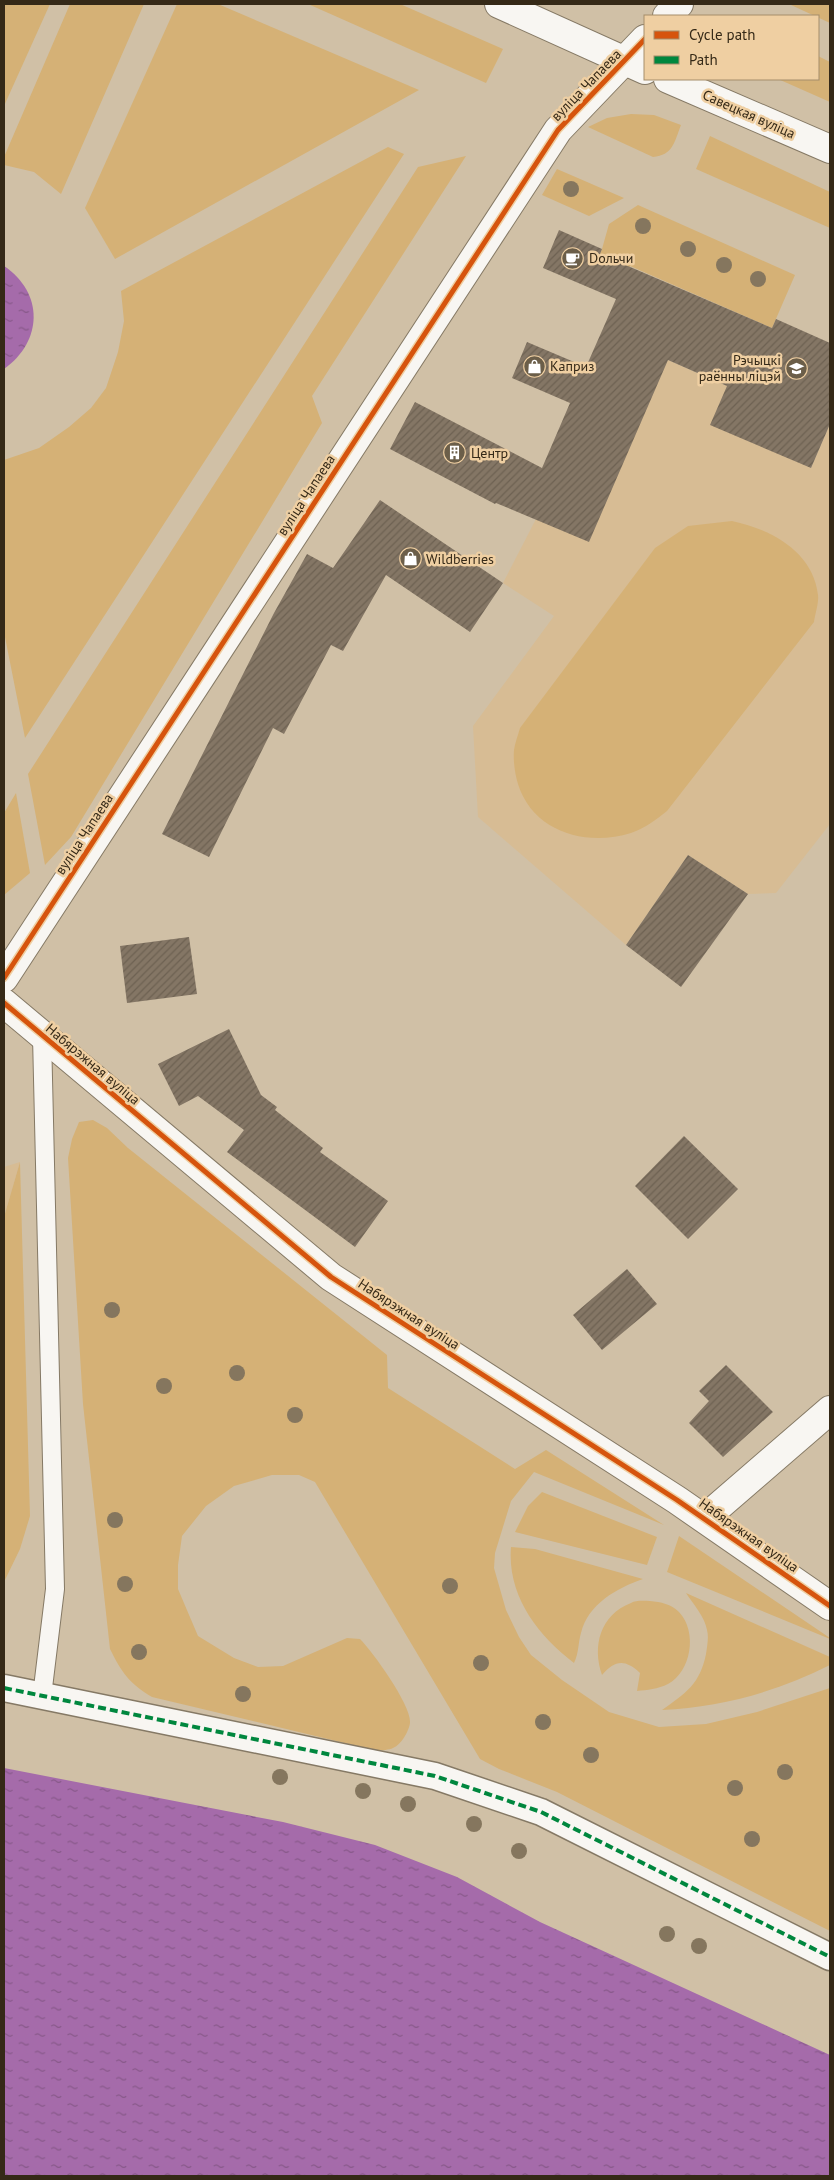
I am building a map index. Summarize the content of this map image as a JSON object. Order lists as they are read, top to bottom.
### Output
{
  "streets": {
    "street": ["вуліца Чапаева", "Савецкая вуліца", "Набярэжная вуліца"]
  },
  "places": {
    "cafe": ["Doльчи"],
    "shop": ["Каприз", "Wildberries"],
    "school or university": ["Рэчыцкі раённы ліцэй"],
    "building": ["Центр"]
  },
  "legend": ["Cycle path", "Path"]
}
